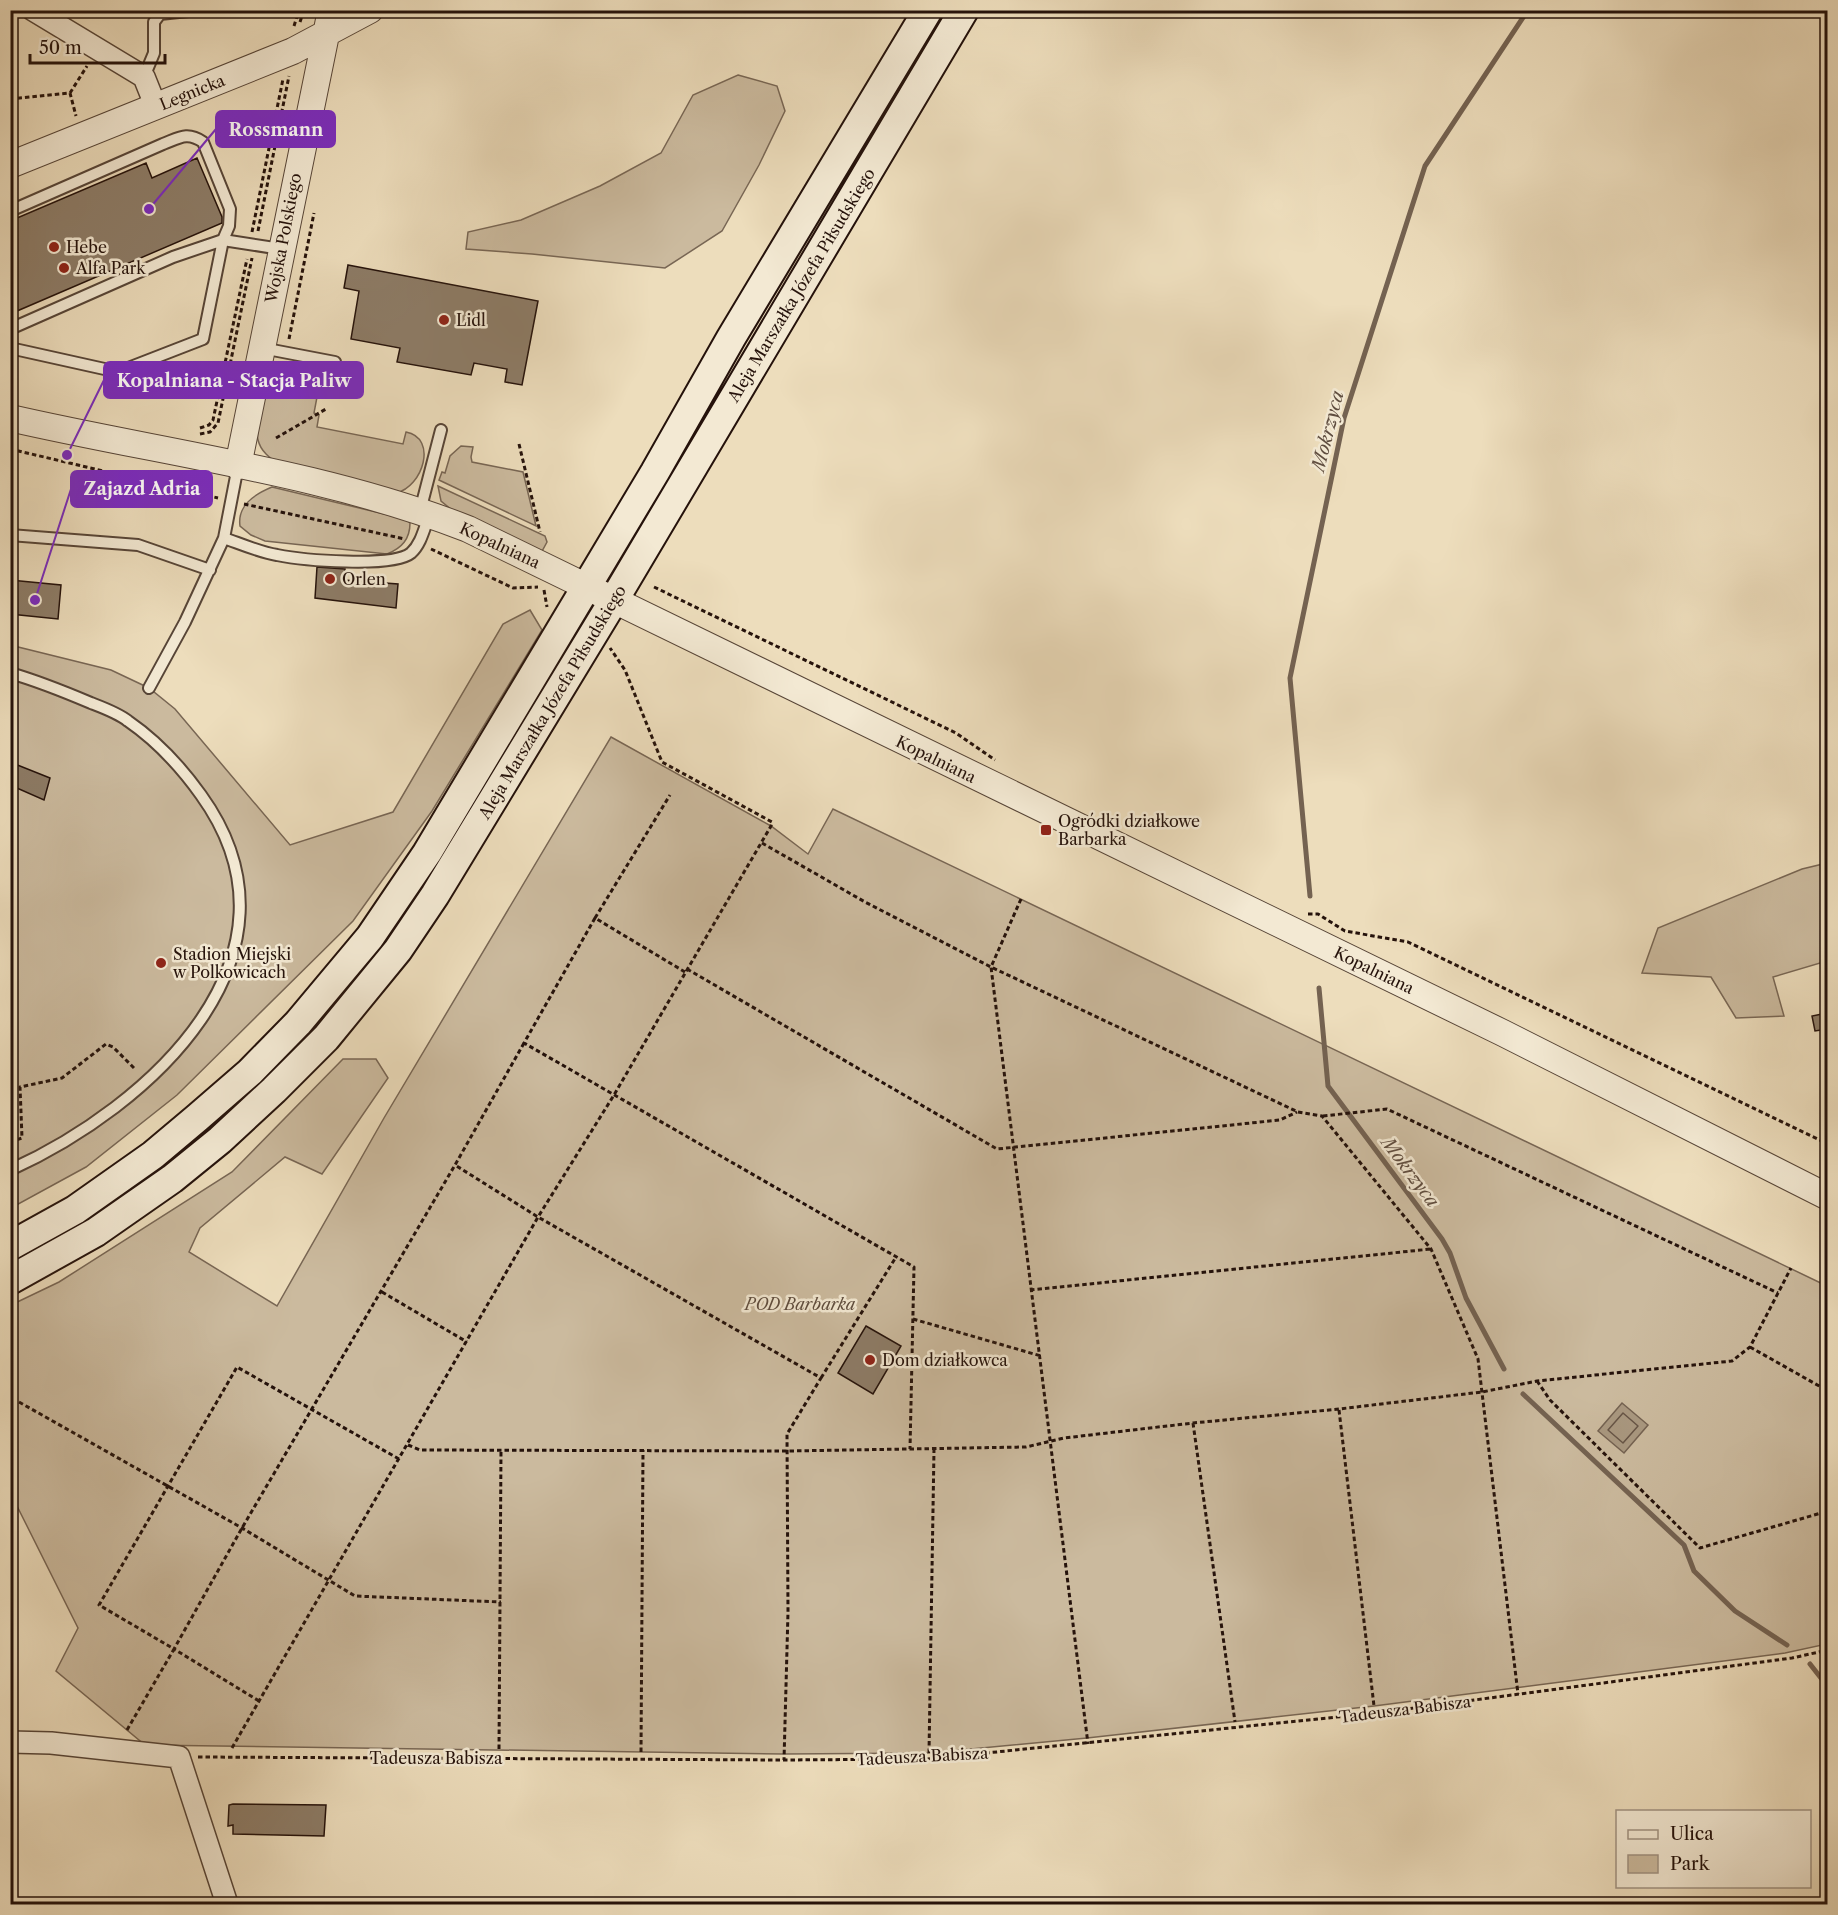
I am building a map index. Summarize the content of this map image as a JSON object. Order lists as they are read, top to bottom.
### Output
{
  "streets": {
    "main road": ["Aleja Marszałka Józefa Piłsudskiego"],
    "street": ["Legnicka", "Wojska Polskiego", "Kopalniana"],
    "path": ["Tadeusza Babisza"]
  },
  "crossings": [
    ["Legnicka", "Wojska Polskiego"],
    ["Wojska Polskiego", "Kopalniana"],
    ["Aleja Marszałka Józefa Piłsudskiego", "Kopalniana"]
  ],
  "water": ["Mokrzyca"],
  "parks": ["POD Barbarka"],
  "places": {
    "other": [
      "Rossmann",
      "Hebe",
      "Alfa Park",
      "Lidl",
      "Kopalniana - Stacja Paliw",
      "Orlen",
      "Zajazd Adria",
      "Stadion Miejski w Polkowicach",
      "Dom działkowca"
    ],
    "transit": ["Ogródki działkowe Barbarka"]
  },
  "legend": ["Ulica", "Park"],
  "scale_bar": "50 m"
}
